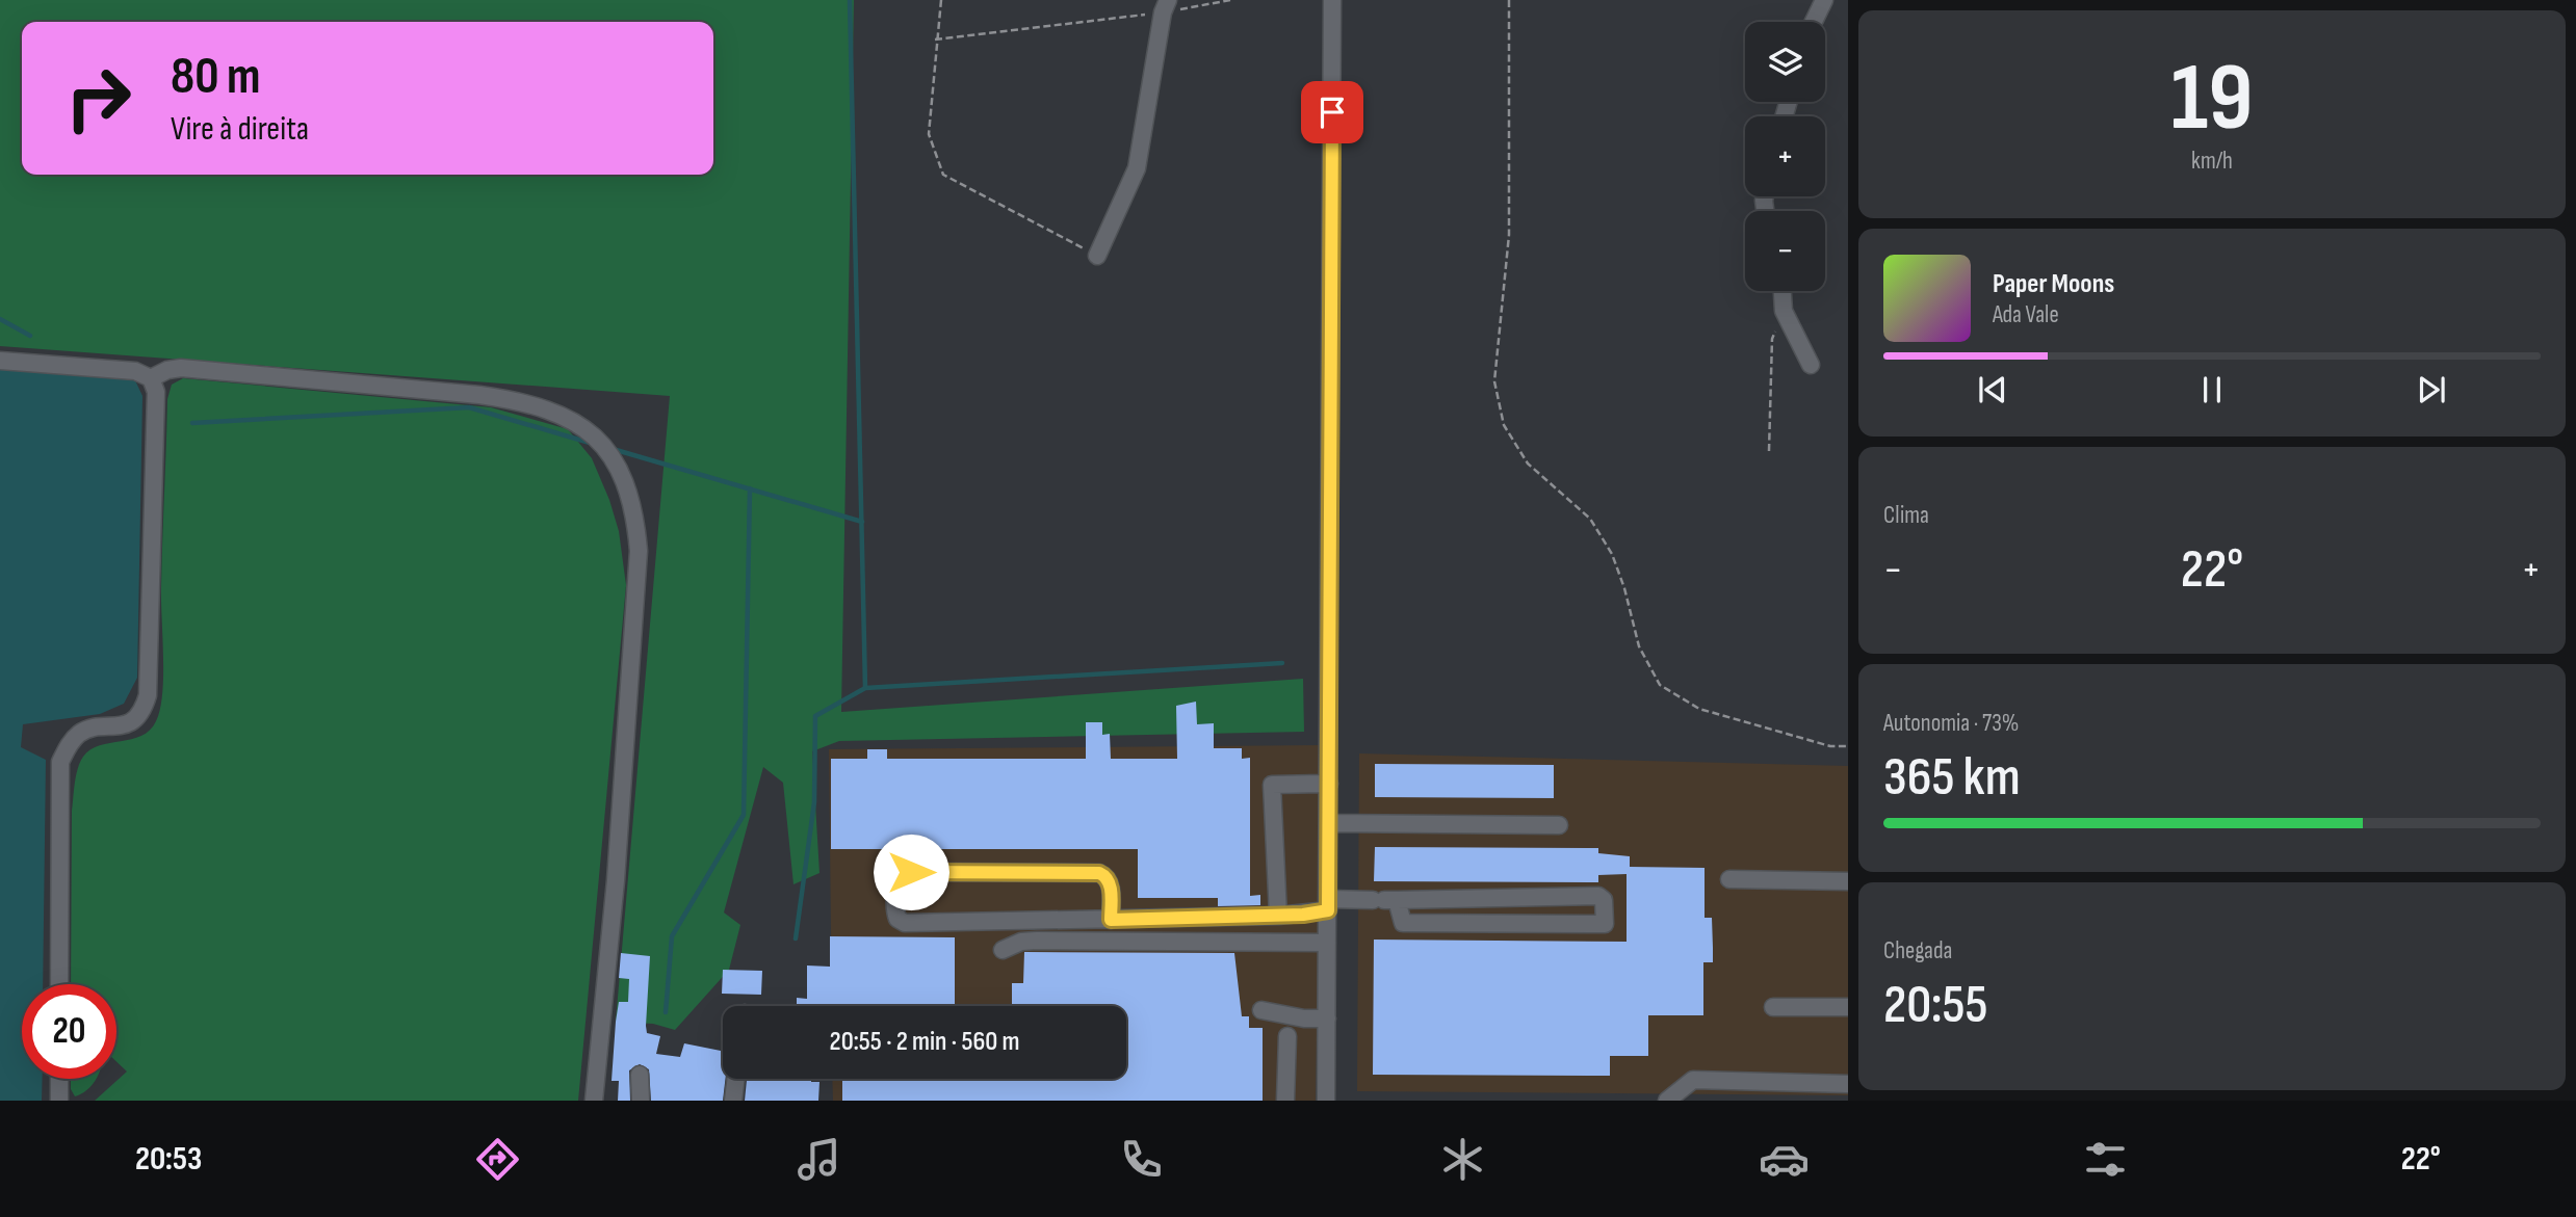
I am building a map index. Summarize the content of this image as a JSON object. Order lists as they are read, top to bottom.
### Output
{
  "page": {
    "tile": [
      ["19", "km/h"],
      "Clima",
      ["Autonomia · 73%", "365 km"],
      ["Chegada", "20:55"]
    ],
    "map_buttons": ["+", "−"],
    "turn": ["80 m", "Vire à direita"],
    "song": ["Paper Moons", "Ada Vale"],
    "heat": ["−", "22°", "+"],
    "limit": "20",
    "trip": "20:55 · 2 min · 560 m",
    "tabs": ["20:53", "22°"]
  }
}
